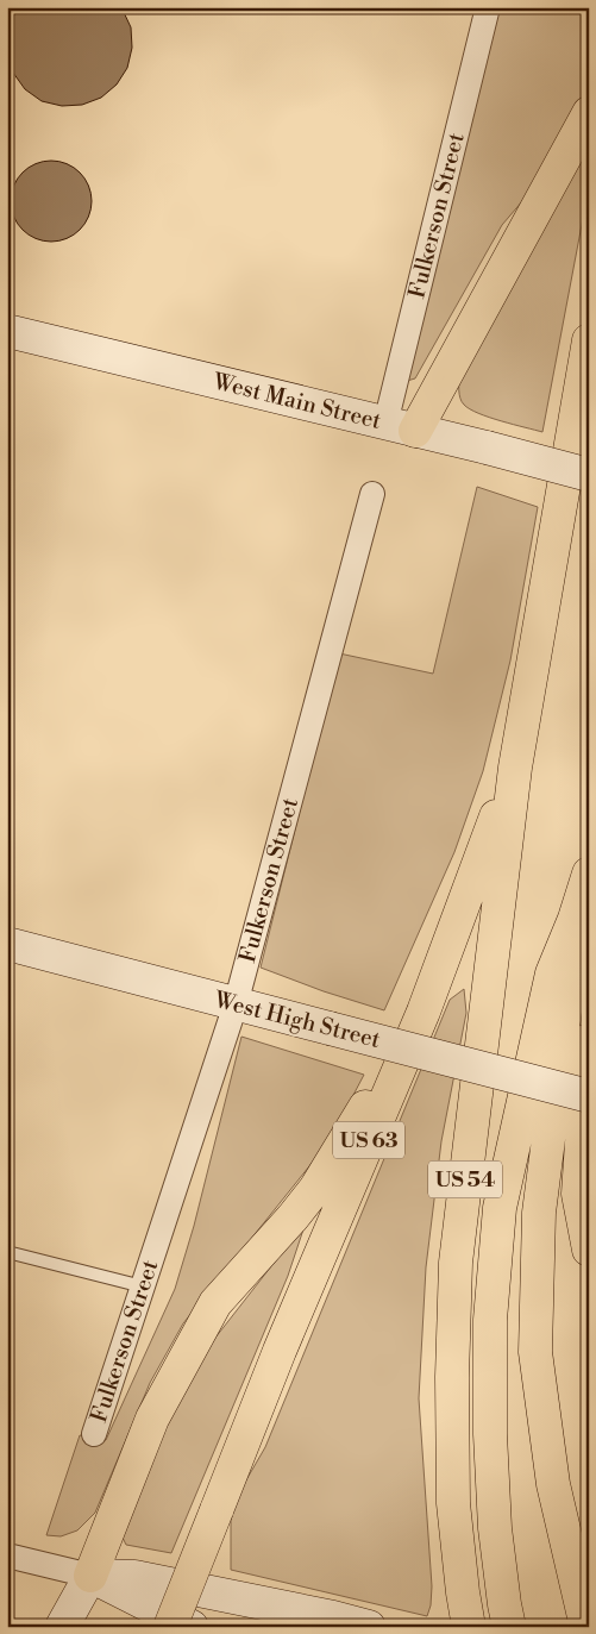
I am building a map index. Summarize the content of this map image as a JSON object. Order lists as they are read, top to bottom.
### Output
{
  "streets": {
    "highway": ["US 63", "US 54"],
    "main road": ["West Main Street", "West High Street"],
    "street": ["Fulkerson Street"]
  },
  "crossings": [
    ["Fulkerson Street", "West Main Street"],
    ["Fulkerson Street", "West High Street"],
    ["US 63", "US 54"]
  ]
}
